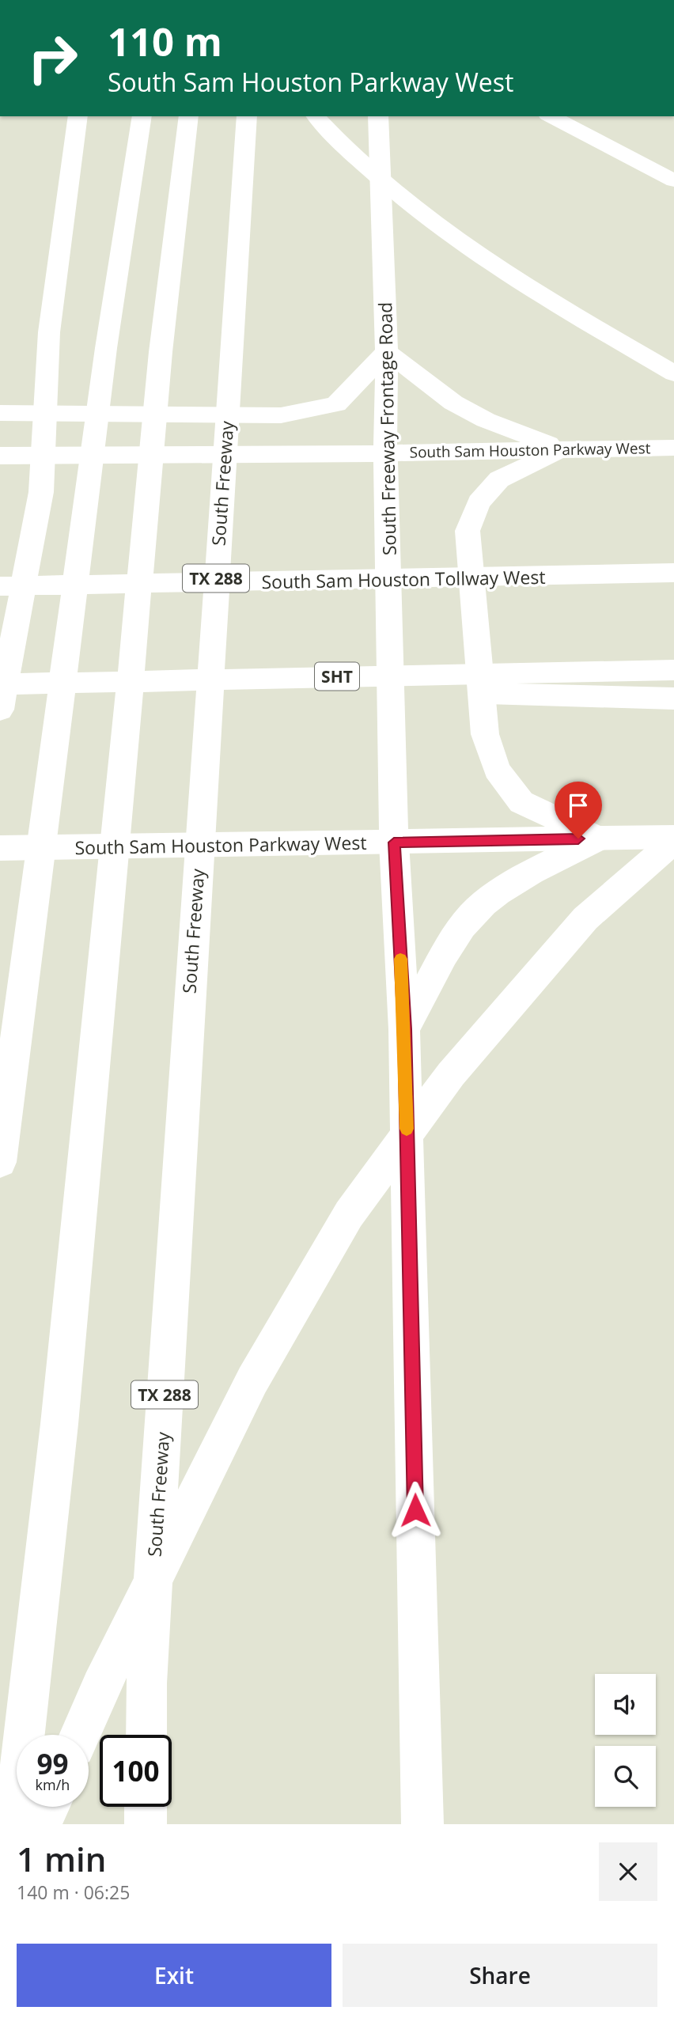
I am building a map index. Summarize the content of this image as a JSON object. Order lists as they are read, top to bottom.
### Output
{
  "streets": {
    "main road": [
      "South Freeway Frontage Road",
      "South Sam Houston Parkway West",
      "South Freeway",
      "TX 288",
      "South Sam Houston Tollway West",
      "SHT"
    ]
  },
  "crossings": [
    ["South Freeway Frontage Road", "South Sam Houston Parkway West"]
  ],
  "page": {
    "turn": ["110 m", "South Sam Houston Parkway West"],
    "speed": "99 km/h",
    "limit": "100",
    "heading": ["1 min", "140 m · 06:25"],
    "buttons": ["Exit", "Share"]
  }
}
